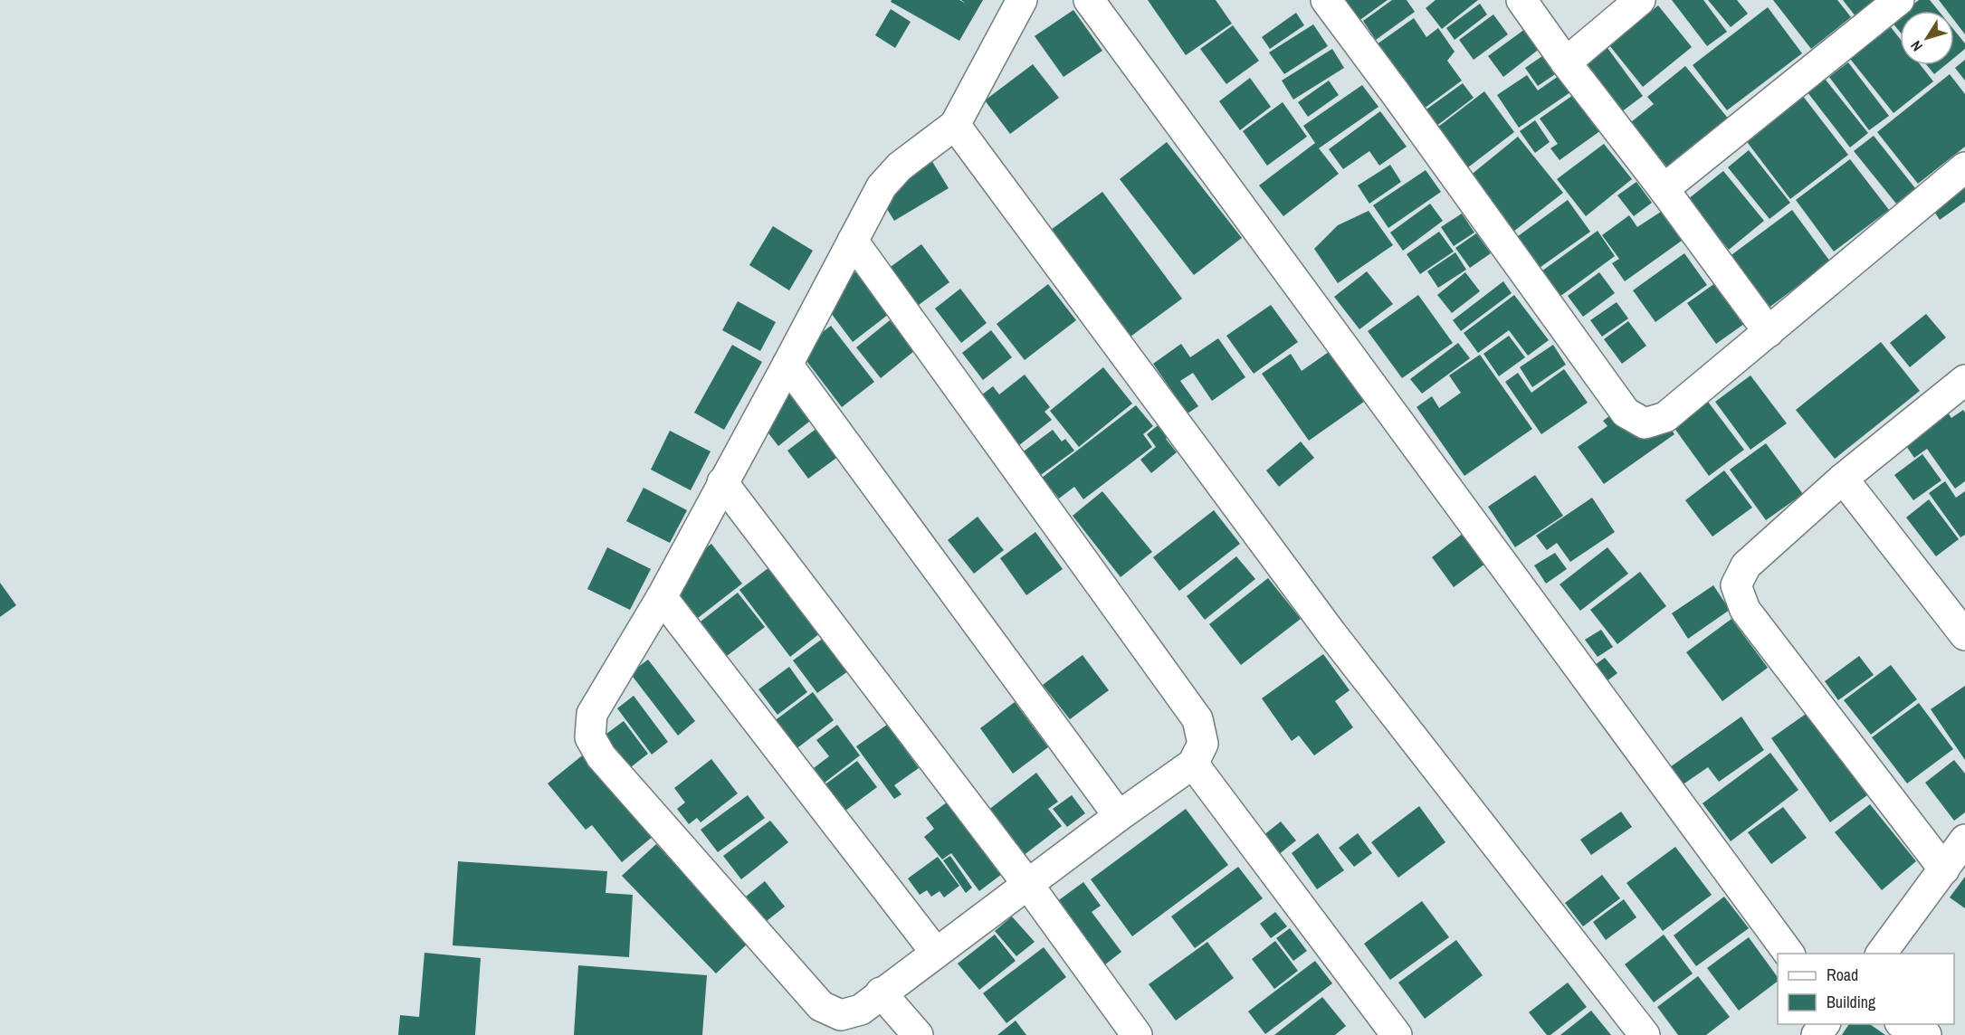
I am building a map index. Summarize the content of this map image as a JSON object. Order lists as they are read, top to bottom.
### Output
{
  "legend": ["Road", "Building"],
  "north": "bottom left"
}
